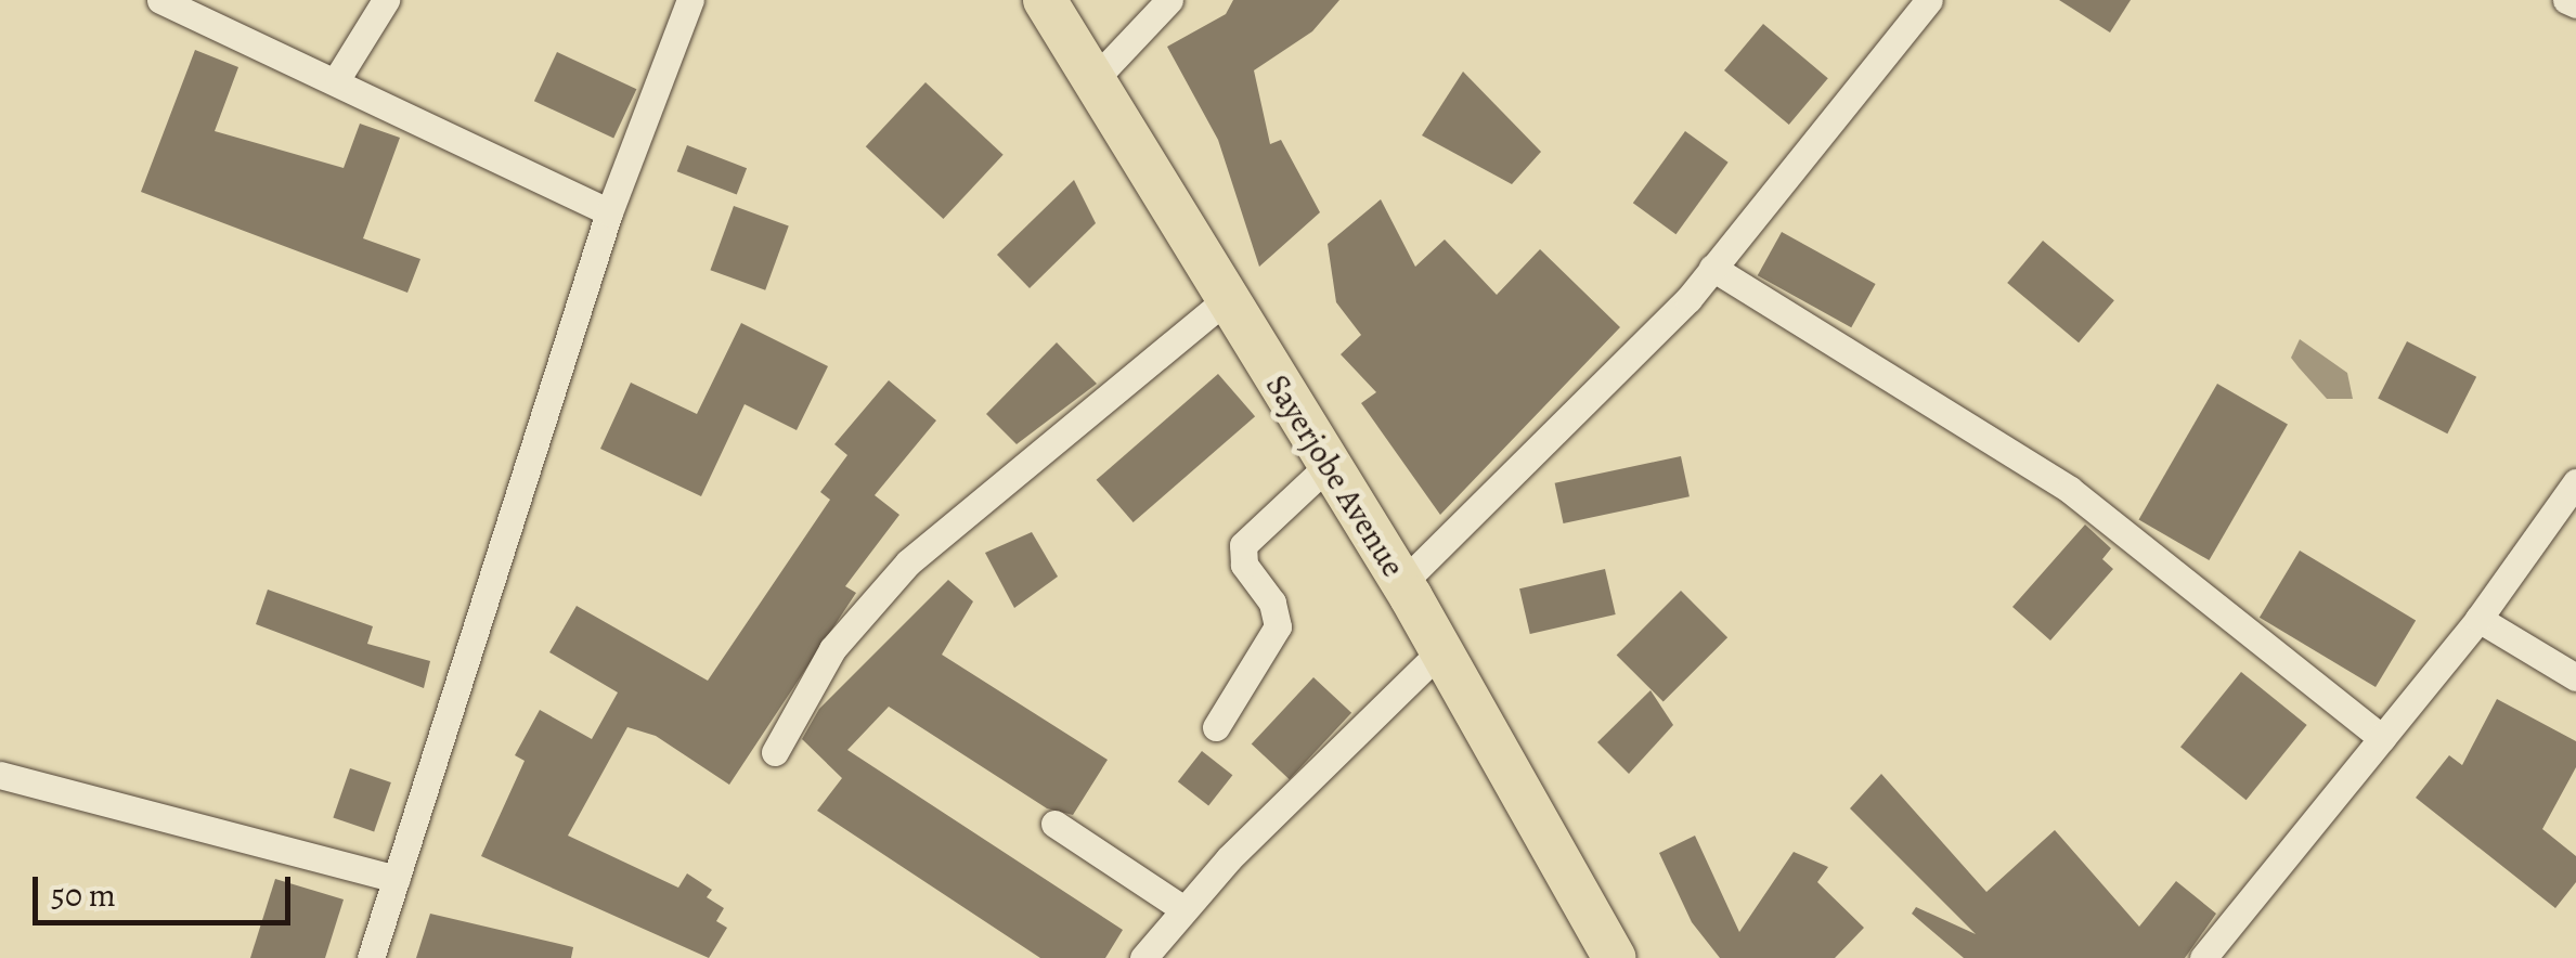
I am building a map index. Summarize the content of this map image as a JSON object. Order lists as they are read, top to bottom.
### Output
{
  "streets": {
    "main road": ["Sayerjobe Avenue"]
  },
  "scale_bar": "50 m"
}
